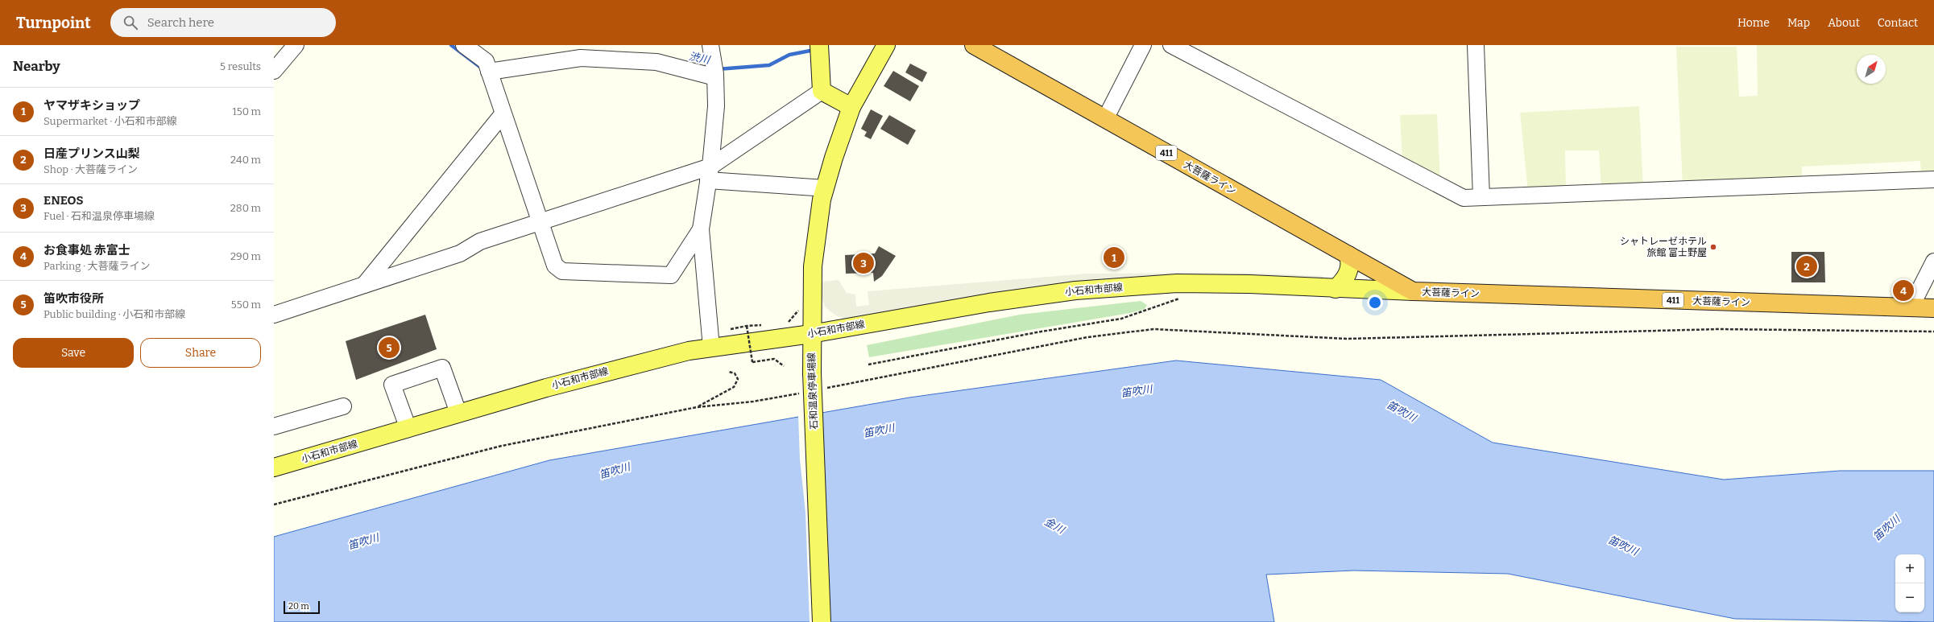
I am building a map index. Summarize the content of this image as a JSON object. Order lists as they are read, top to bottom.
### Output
{
  "streets": {
    "highway": ["411", "大菩薩ライン"],
    "main road": ["小石和市部線", "石和温泉停車場線"]
  },
  "crossings": [
    ["大菩薩ライン", "小石和市部線"],
    ["小石和市部線", "石和温泉停車場線"]
  ],
  "water": ["渋川", "笛吹川", "金川"],
  "places": ["シャトレーゼホテル 旅館 富士野屋"],
  "scale_bar": "20 m",
  "north": "top right",
  "page": {
    "header": "Turnpoint",
    "search": "Search here",
    "nav": [
      "Home",
      "Map",
      "About",
      "Contact"
    ],
    "heading": ["Nearby", "5 results"],
    "list": [
      {
        "mark": "1",
        "name": "ヤマザキショップ",
        "note": "Supermarket · 小石和市部線",
        "value": "150 m"
      },
      {
        "mark": "2",
        "name": "日産プリンス山梨",
        "note": "Shop · 大菩薩ライン",
        "value": "240 m"
      },
      {
        "mark": "3",
        "name": "ENEOS",
        "note": "Fuel · 石和温泉停車場線",
        "value": "280 m"
      },
      {
        "mark": "4",
        "name": "お食事処 赤富士",
        "note": "Parking · 大菩薩ライン",
        "value": "290 m"
      },
      {
        "mark": "5",
        "name": "笛吹市役所",
        "note": "Public building · 小石和市部線",
        "value": "550 m"
      }
    ],
    "pins": [
      "1",
      "3",
      "2",
      "4",
      "5"
    ],
    "buttons": ["Save", "Share"],
    "map_buttons": ["+", "−"],
    "scale": "20 m"
  }
}
